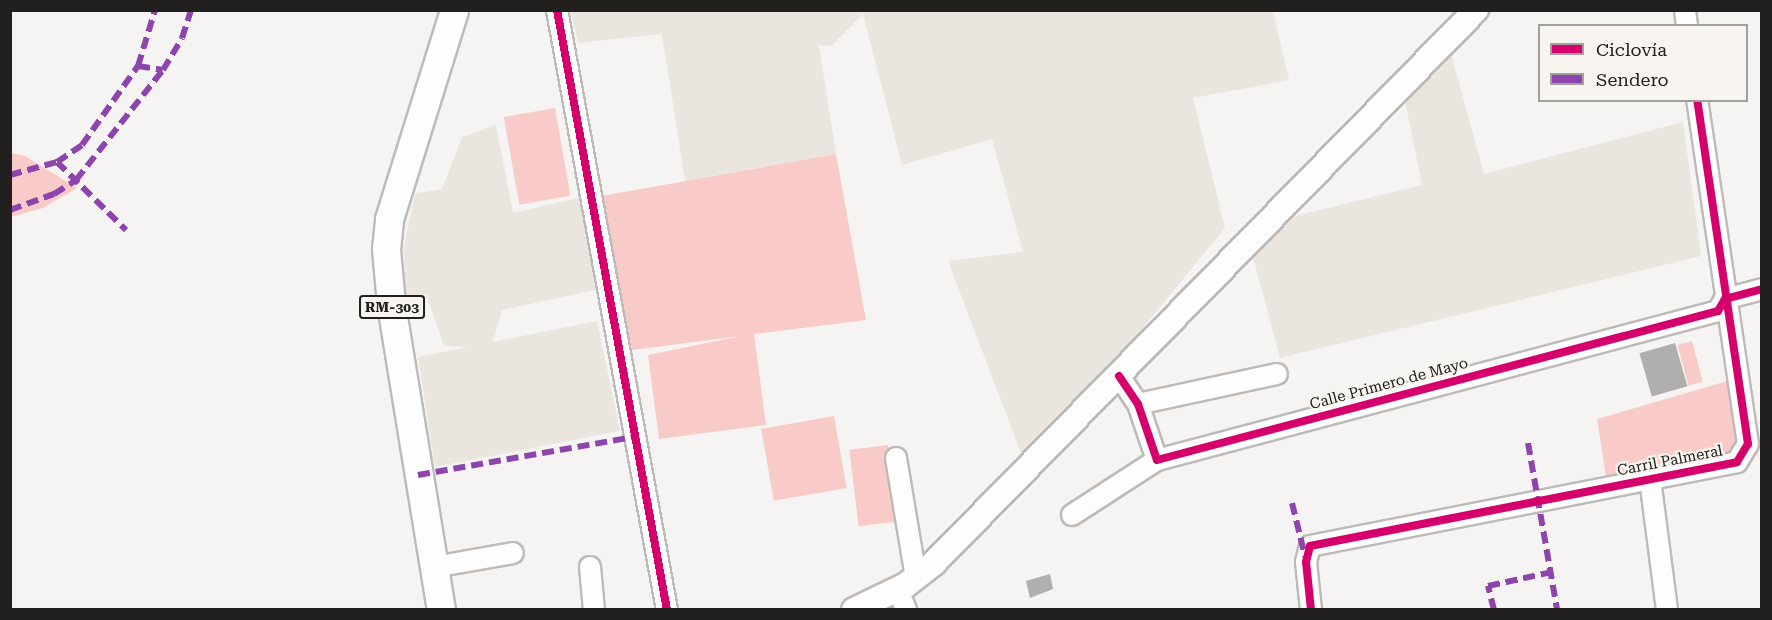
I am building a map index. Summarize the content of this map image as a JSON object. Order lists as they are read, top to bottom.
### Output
{
  "streets": {
    "highway": ["RM-303"],
    "street": ["Calle Primero de Mayo", "Carril Palmeral"]
  },
  "crossings": [
    ["Calle Primero de Mayo", "Carril Palmeral"]
  ],
  "legend": ["Ciclovía", "Sendero"]
}
